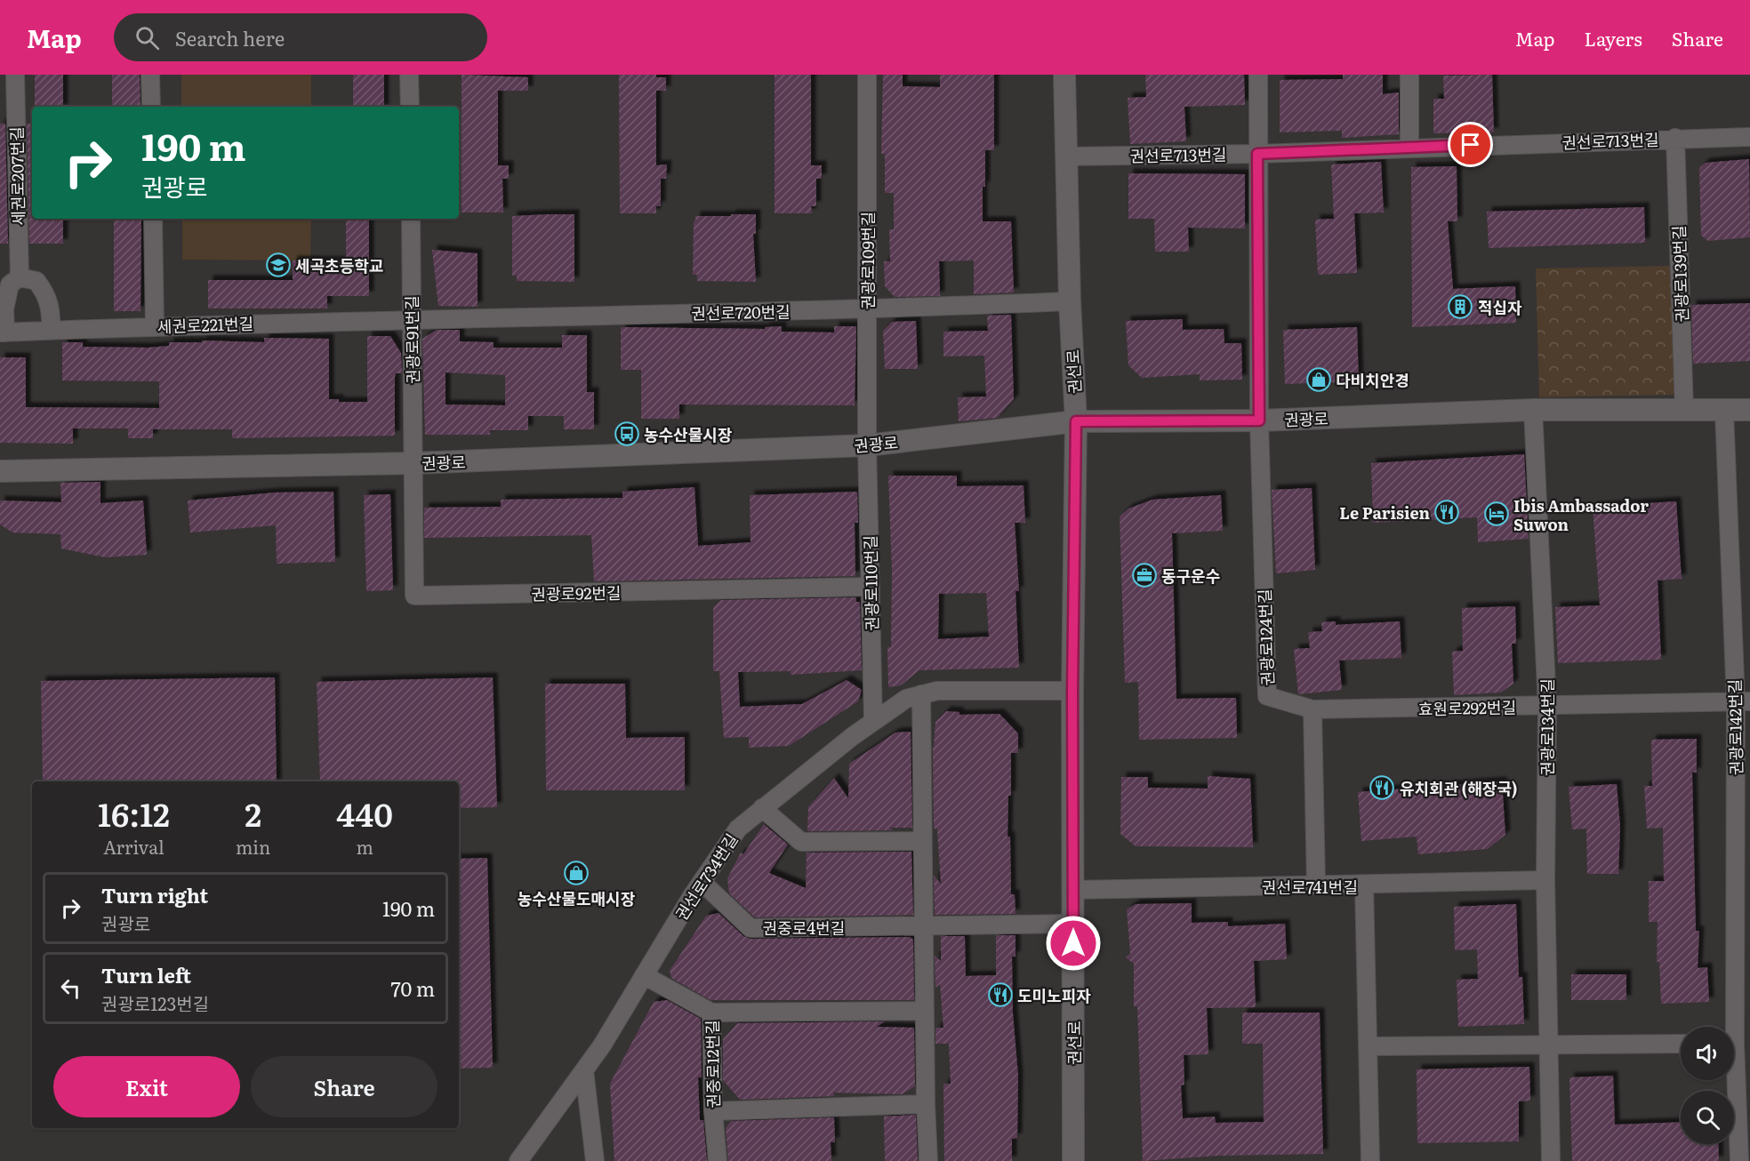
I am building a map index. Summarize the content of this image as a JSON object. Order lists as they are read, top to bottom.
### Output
{
  "streets": {
    "street": [
      "권선로713번길",
      "세권로207번길",
      "권광로109번길",
      "권광로139번길",
      "권선로720번길",
      "세권로221번길",
      "권광로91번길",
      "권선로",
      "권광로",
      "권광로110번길",
      "권광로92번길",
      "권광로124번길",
      "효원로292번길",
      "권광로134번길",
      "권광로142번길",
      "권선로734번길",
      "권선로741번길",
      "권중로4번길",
      "권중로12번길"
    ]
  },
  "crossings": [
    ["권선로713번길", "권광로139번길"],
    ["권선로713번길", "권선로"],
    ["권광로109번길", "권선로720번길"],
    ["권광로109번길", "권광로"],
    ["권광로109번길", "권광로110번길"],
    ["권광로139번길", "권광로"],
    ["권선로720번길", "세권로221번길"],
    ["권선로720번길", "권광로91번길"],
    ["권선로720번길", "권선로"],
    ["세권로221번길", "권광로91번길"],
    ["권광로91번길", "권광로"],
    ["권광로91번길", "권광로92번길"],
    ["권선로", "권광로"],
    ["권선로", "권선로734번길"],
    ["권선로", "권선로741번길"],
    ["권광로", "권광로110번길"],
    ["권광로", "권광로92번길"],
    ["권광로", "권광로124번길"],
    ["권광로", "권광로134번길"],
    ["권광로", "권광로142번길"],
    ["권광로110번길", "권광로92번길"],
    ["권광로110번길", "권선로734번길"],
    ["권광로124번길", "효원로292번길"],
    ["효원로292번길", "권광로134번길"],
    ["효원로292번길", "권광로142번길"],
    ["권광로134번길", "권선로741번길"],
    ["권선로734번길", "권중로4번길"],
    ["권선로734번길", "권중로12번길"]
  ],
  "places": {
    "school or university": ["세곡초등학교"],
    "building": ["적십자"],
    "shop": ["다비치안경", "농수산물도매시장"],
    "bus stop": ["농수산물시장"],
    "restaurant": ["Le Parisien", "유치회관 (해장국)", "도미노피자"],
    "hotel": ["Ibis Ambassador Suwon"],
    "office": ["동구운수"]
  },
  "page": {
    "header": "Map",
    "search": "Search here",
    "nav": ["Map", "Layers", "Share"],
    "turn": ["190 m", "권광로"],
    "eta": [
      "16:12",
      "Arrival",
      "2",
      "min",
      "440",
      "m"
    ],
    "list": [
      {
        "name": "Turn right",
        "note": "권광로",
        "value": "190 m"
      },
      {
        "name": "Turn left",
        "note": "권광로123번길",
        "value": "70 m"
      }
    ],
    "buttons": ["Exit", "Share"]
  }
}
